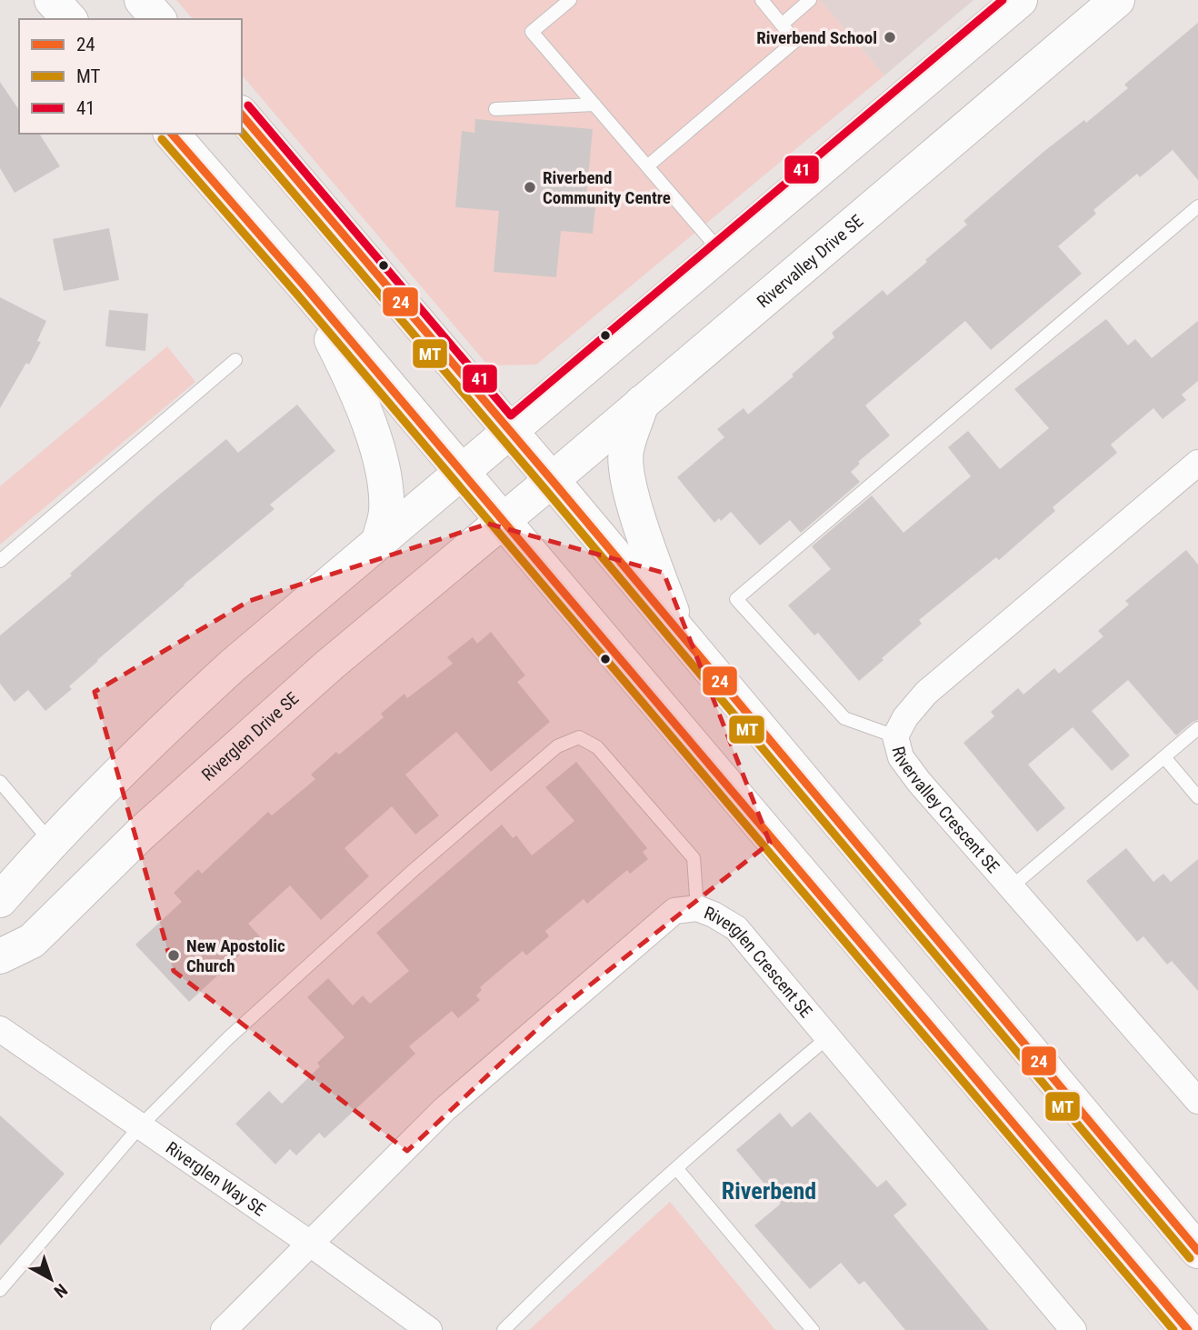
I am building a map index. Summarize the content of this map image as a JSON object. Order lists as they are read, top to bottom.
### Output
{
  "streets": {
    "main road": ["Rivervalley Drive SE", "Riverglen Drive SE"],
    "street": ["Rivervalley Crescent SE", "Riverglen Crescent SE", "Riverglen Way SE"]
  },
  "crossings": [
    ["Rivervalley Drive SE", "Riverglen Drive SE"],
    ["Riverglen Crescent SE", "Riverglen Way SE"]
  ],
  "districts": ["Riverbend"],
  "places": ["Riverbend School", "Riverbend Community Centre", "New Apostolic Church"],
  "lines": ["transit line 41", "transit line 24", "transit line MT"],
  "legend": ["24", "MT", "41"],
  "north": "bottom right"
}
